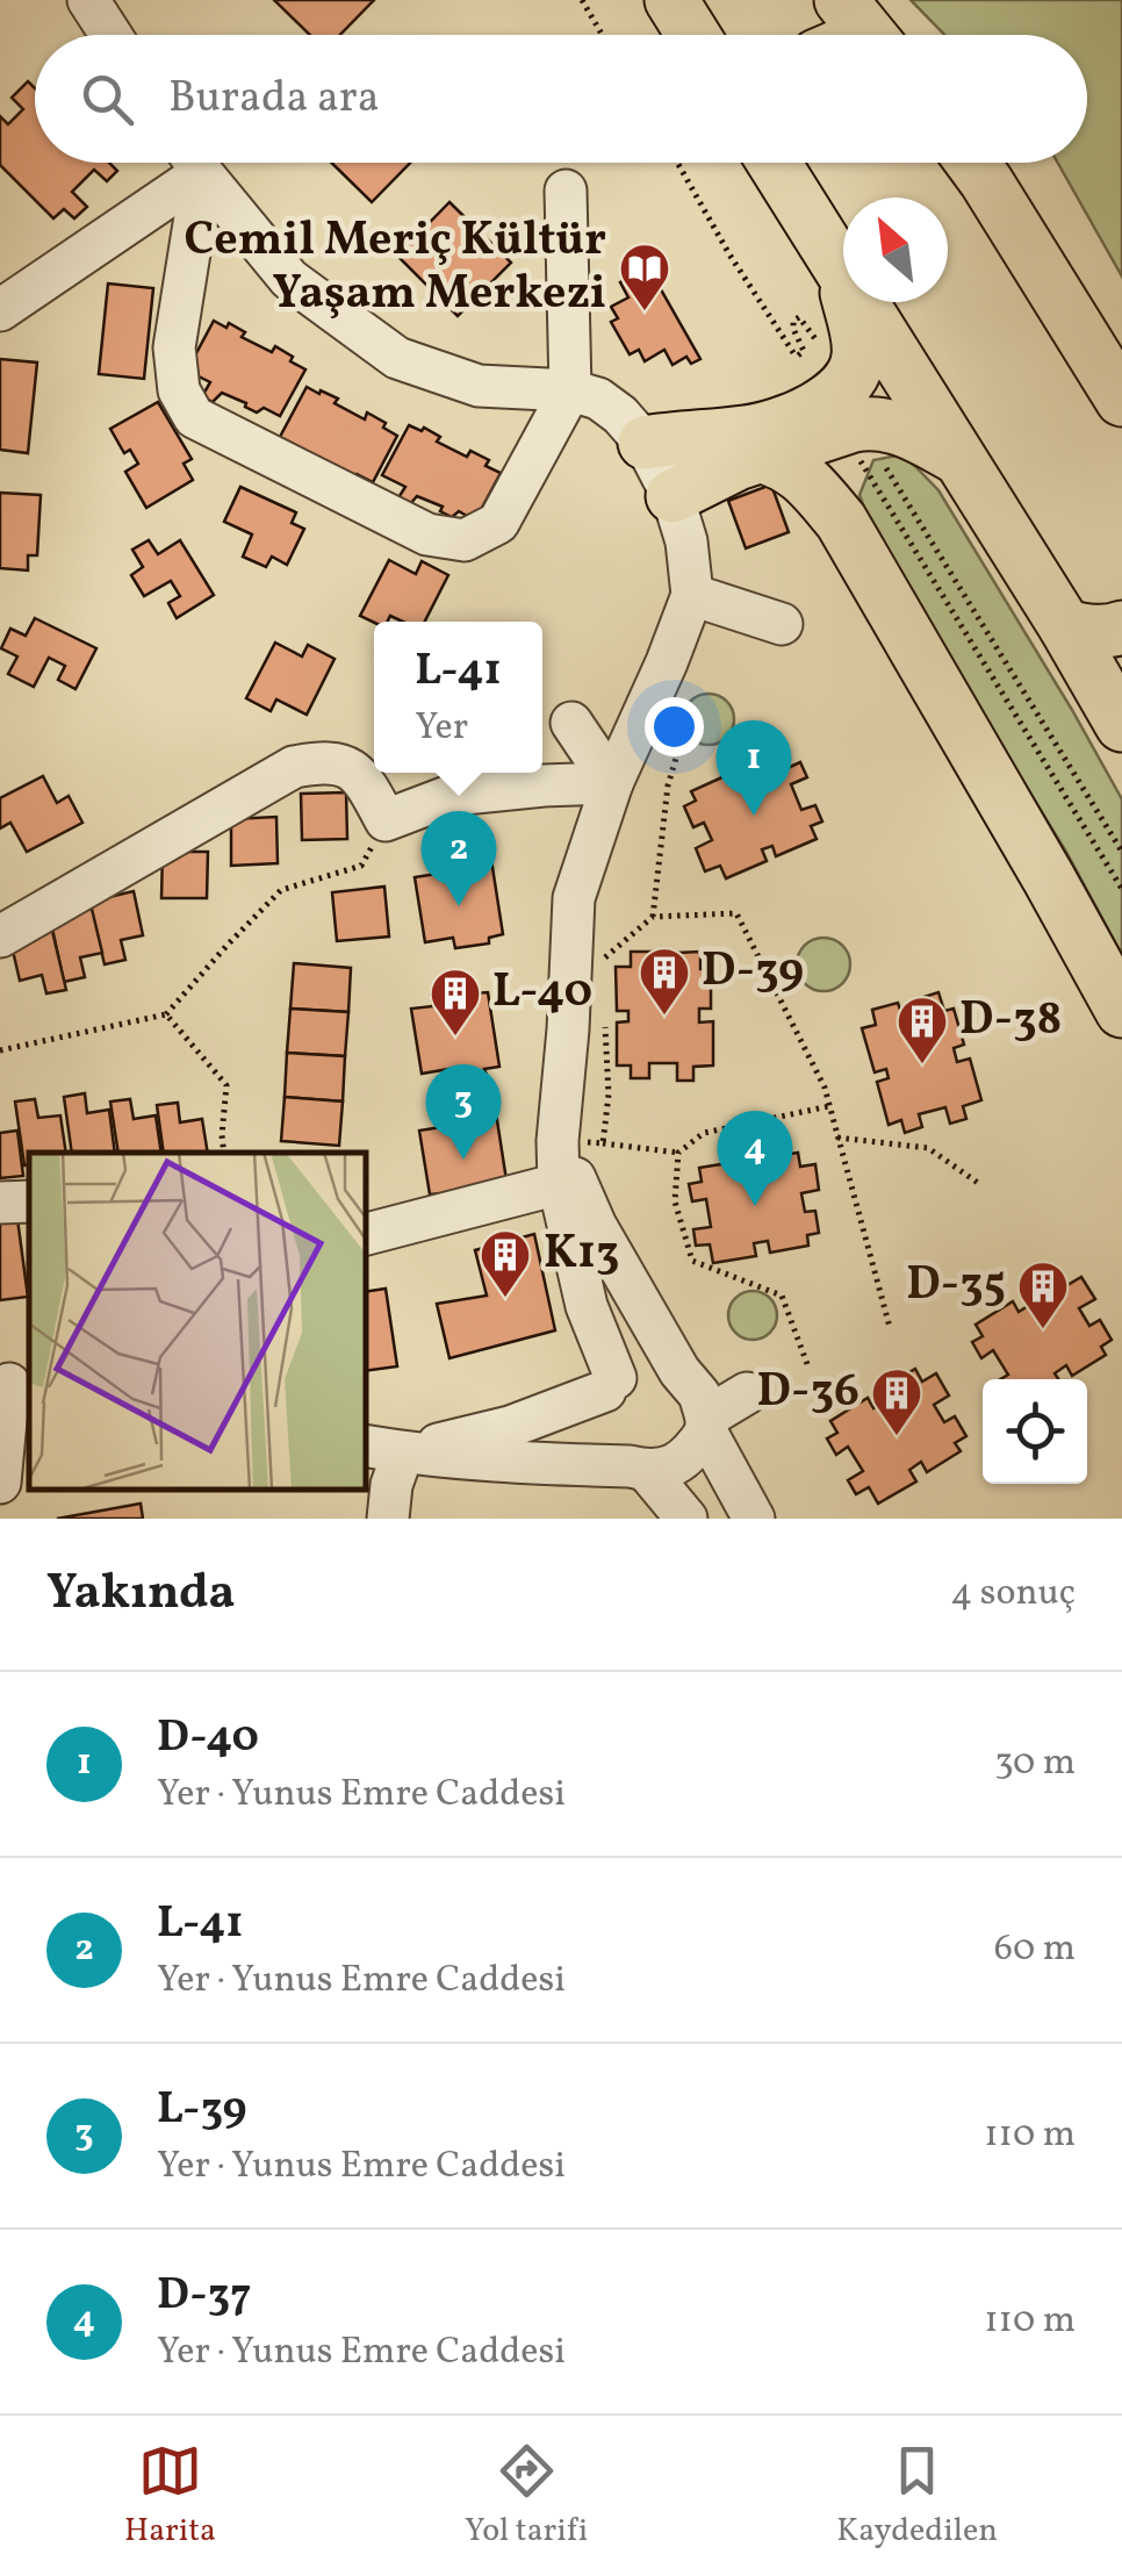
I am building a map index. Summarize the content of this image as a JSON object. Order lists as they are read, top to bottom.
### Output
{
  "places": {
    "library": ["Cemil Meriç Kültür Yaşam Merkezi"],
    "building": [
      "D-39",
      "L-40",
      "D-38",
      "K13",
      "D-35",
      "D-36"
    ]
  },
  "north": "top left",
  "page": {
    "search": "Burada ara",
    "popup": ["L-41", "Yer"],
    "pins": [
      "1",
      "2",
      "3",
      "4"
    ],
    "heading": ["Yakında", "4 sonuç"],
    "list": [
      {
        "mark": "1",
        "name": "D-40",
        "note": "Yer · Yunus Emre Caddesi",
        "value": "30 m"
      },
      {
        "mark": "2",
        "name": "L-41",
        "note": "Yer · Yunus Emre Caddesi",
        "value": "60 m"
      },
      {
        "mark": "3",
        "name": "L-39",
        "note": "Yer · Yunus Emre Caddesi",
        "value": "110 m"
      },
      {
        "mark": "4",
        "name": "D-37",
        "note": "Yer · Yunus Emre Caddesi",
        "value": "110 m"
      }
    ],
    "nav": ["Harita", "Yol tarifi", "Kaydedilen"]
  }
}
